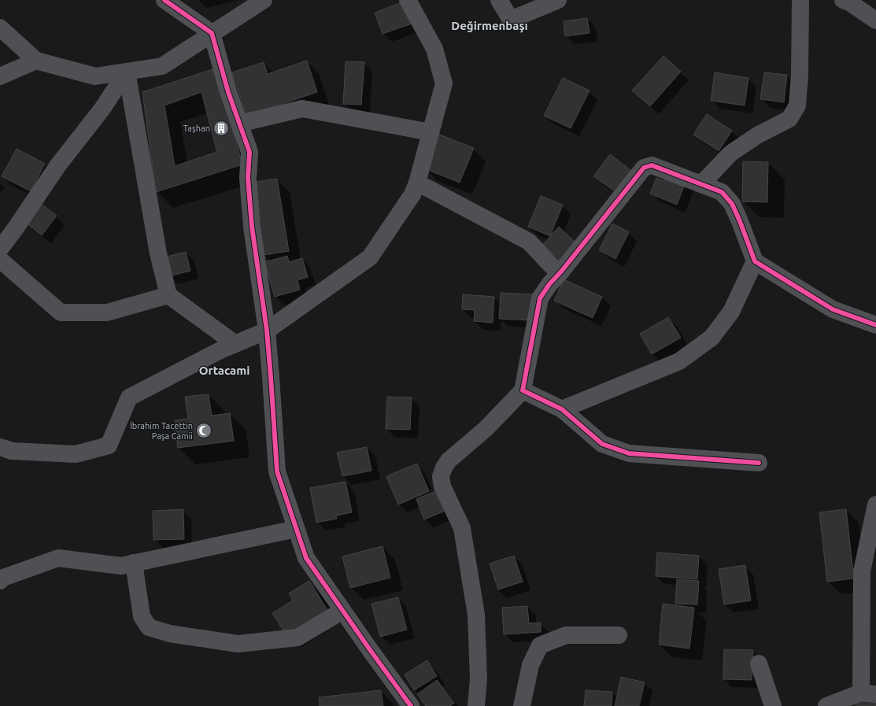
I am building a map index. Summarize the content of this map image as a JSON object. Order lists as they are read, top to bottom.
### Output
{
  "districts": ["Değirmenbaşı", "Ortacami"],
  "places": {
    "building": ["Taşhan"],
    "mosque": ["İbrahim Tacettin Paşa Camii"]
  }
}
